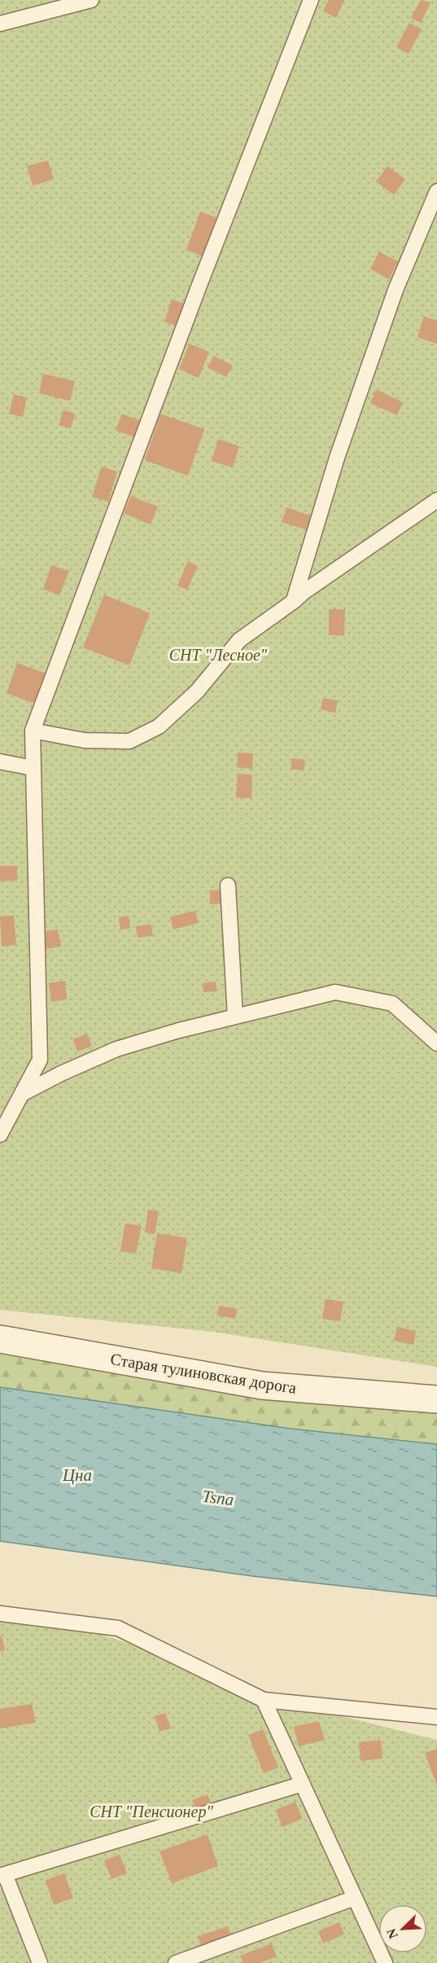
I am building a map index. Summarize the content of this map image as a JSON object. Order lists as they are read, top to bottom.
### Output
{
  "streets": {
    "street": ["Старая тулиновская дорога"]
  },
  "water": ["Цна", "Tsna"],
  "parks": ["СНТ \"Лесное\"", "СНТ \"Пенсионер\""],
  "north": "bottom left"
}
